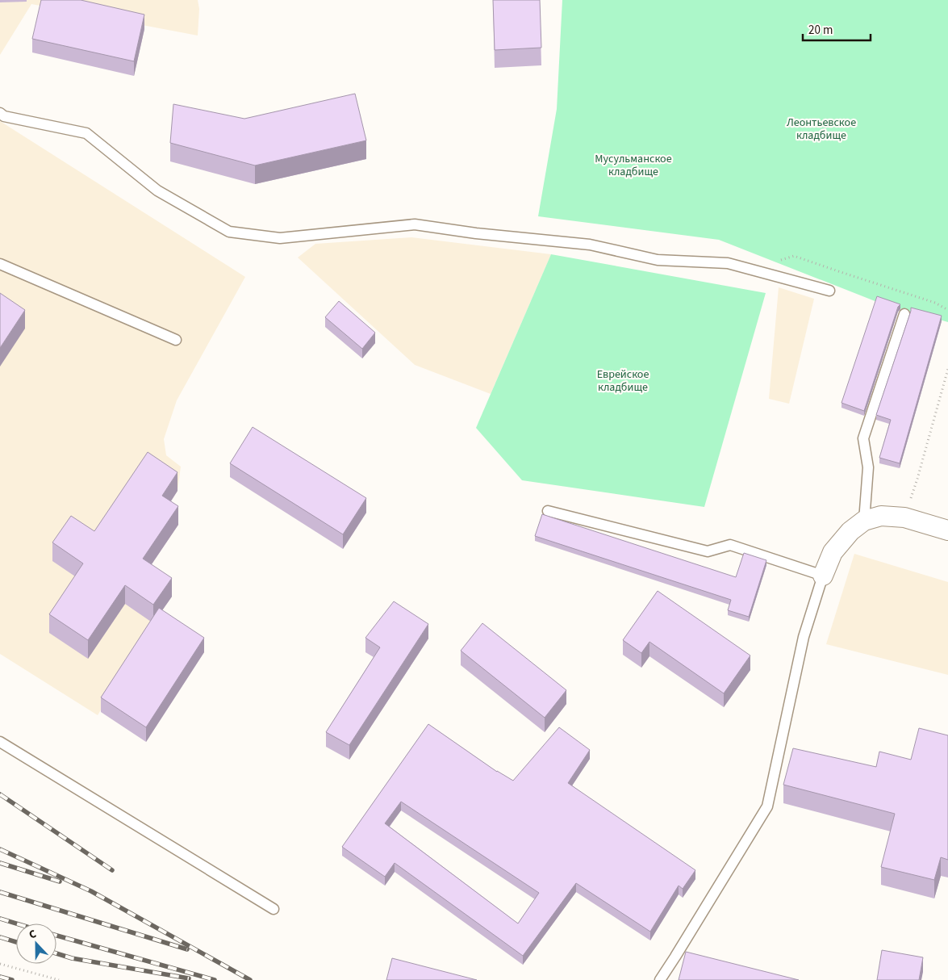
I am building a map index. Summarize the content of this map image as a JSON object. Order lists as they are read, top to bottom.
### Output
{
  "parks": ["Леонтьевское кладбище", "Мусульманское кладбище", "Еврейское кладбище"],
  "scale_bar": "20 m",
  "north": "top"
}
